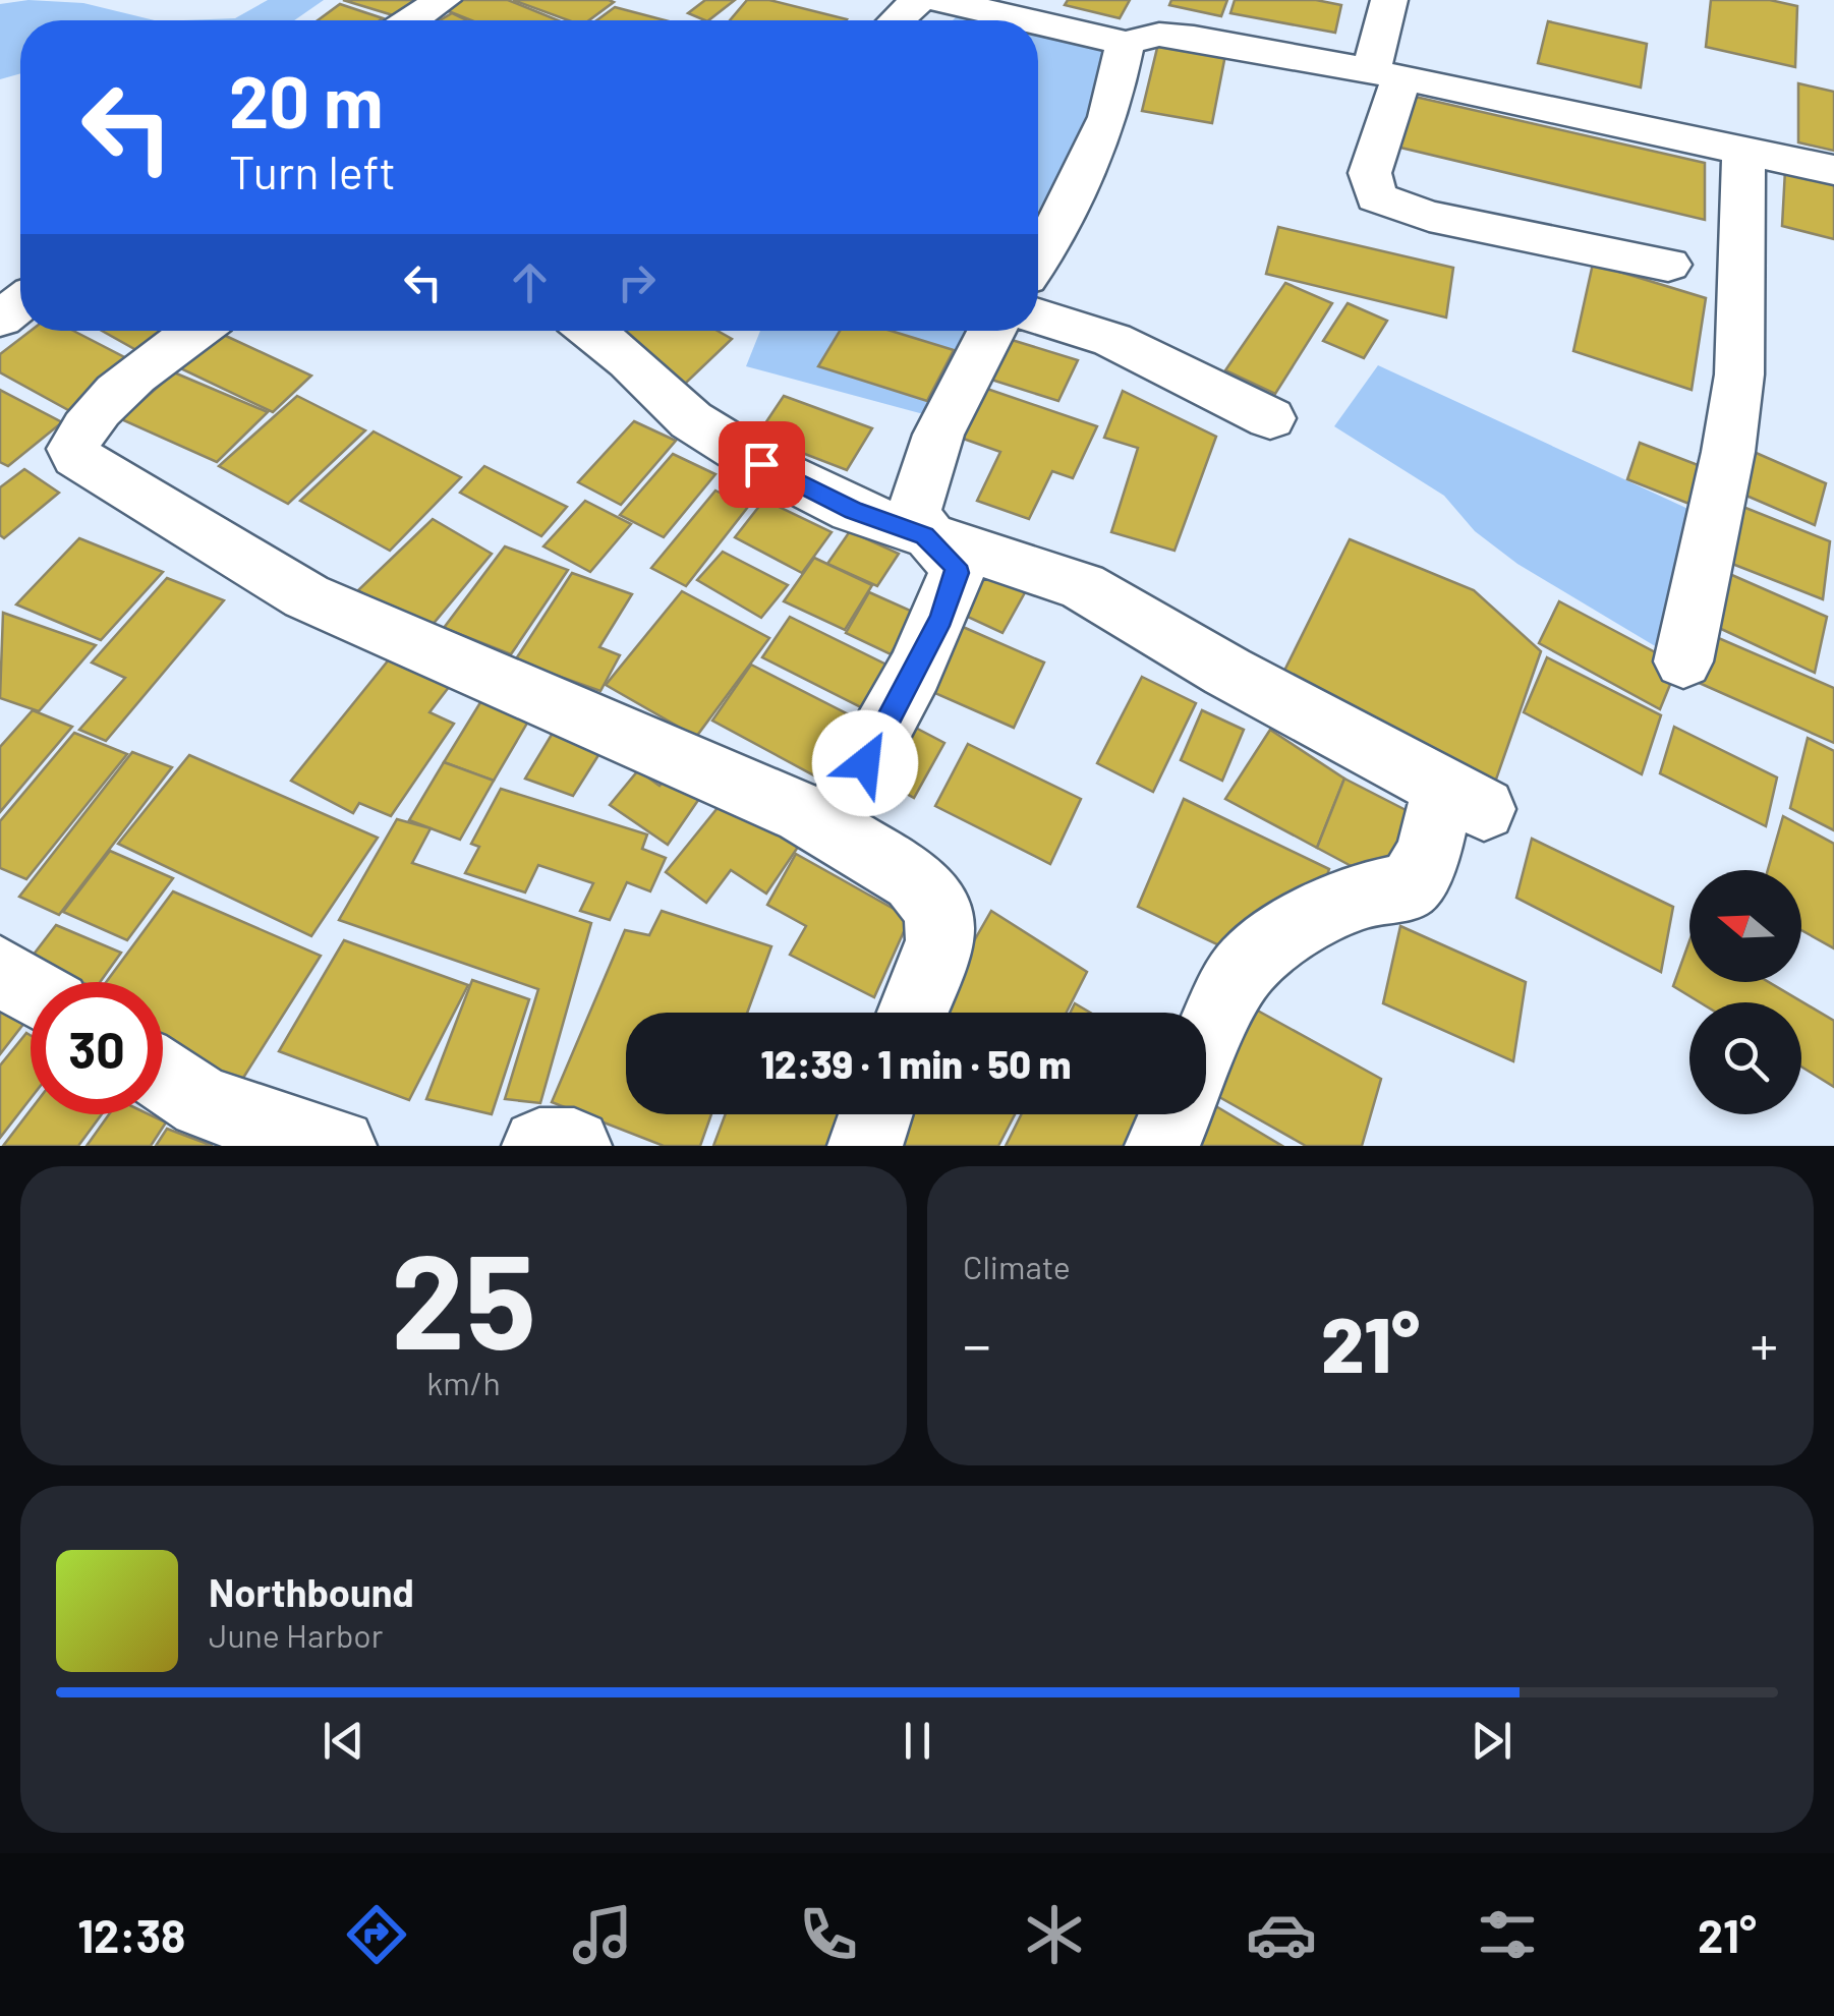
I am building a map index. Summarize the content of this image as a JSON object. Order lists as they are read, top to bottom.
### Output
{
  "north": "left",
  "page": {
    "turn": ["20 m", "Turn left"],
    "limit": "30",
    "trip": "12:39 · 1 min · 50 m",
    "tile": [
      ["25", "km/h"],
      "Climate"
    ],
    "heat": ["−", "21°", "+"],
    "song": ["Northbound", "June Harbor"],
    "tabs": ["12:38", "21°"]
  }
}
